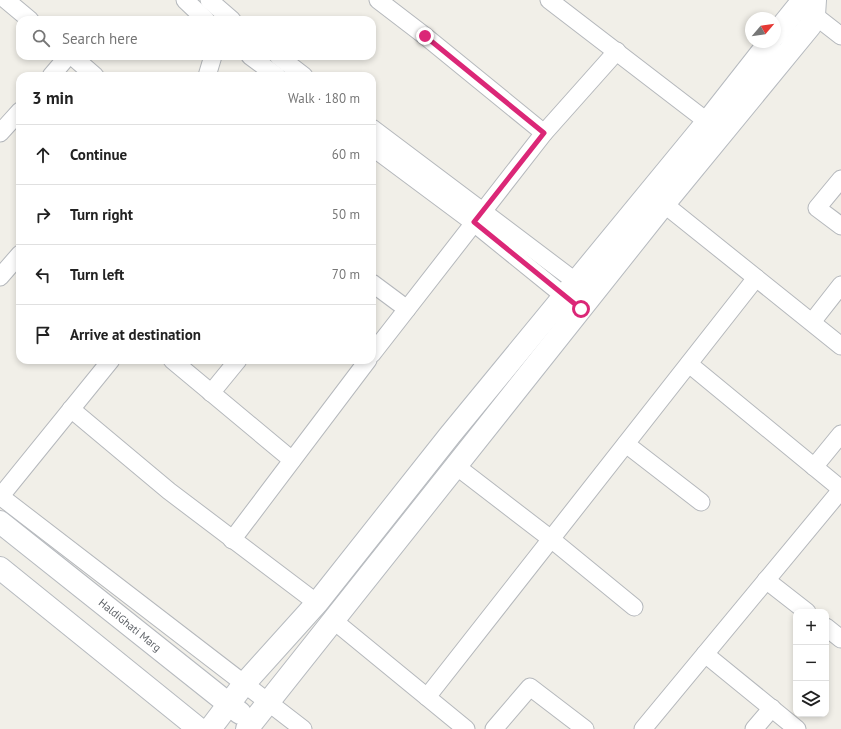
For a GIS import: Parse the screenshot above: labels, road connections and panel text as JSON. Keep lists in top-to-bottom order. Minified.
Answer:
{"streets":{"street":["HaldiGhati Marg"]},"north":"top right","page":{"search":"Search here","heading":["3 min","Walk · 180 m"],"list":[["Continue","60 m"],["Turn right","50 m"],["Turn left","70 m"],"Arrive at destination"],"map_buttons":["+","−"]}}
